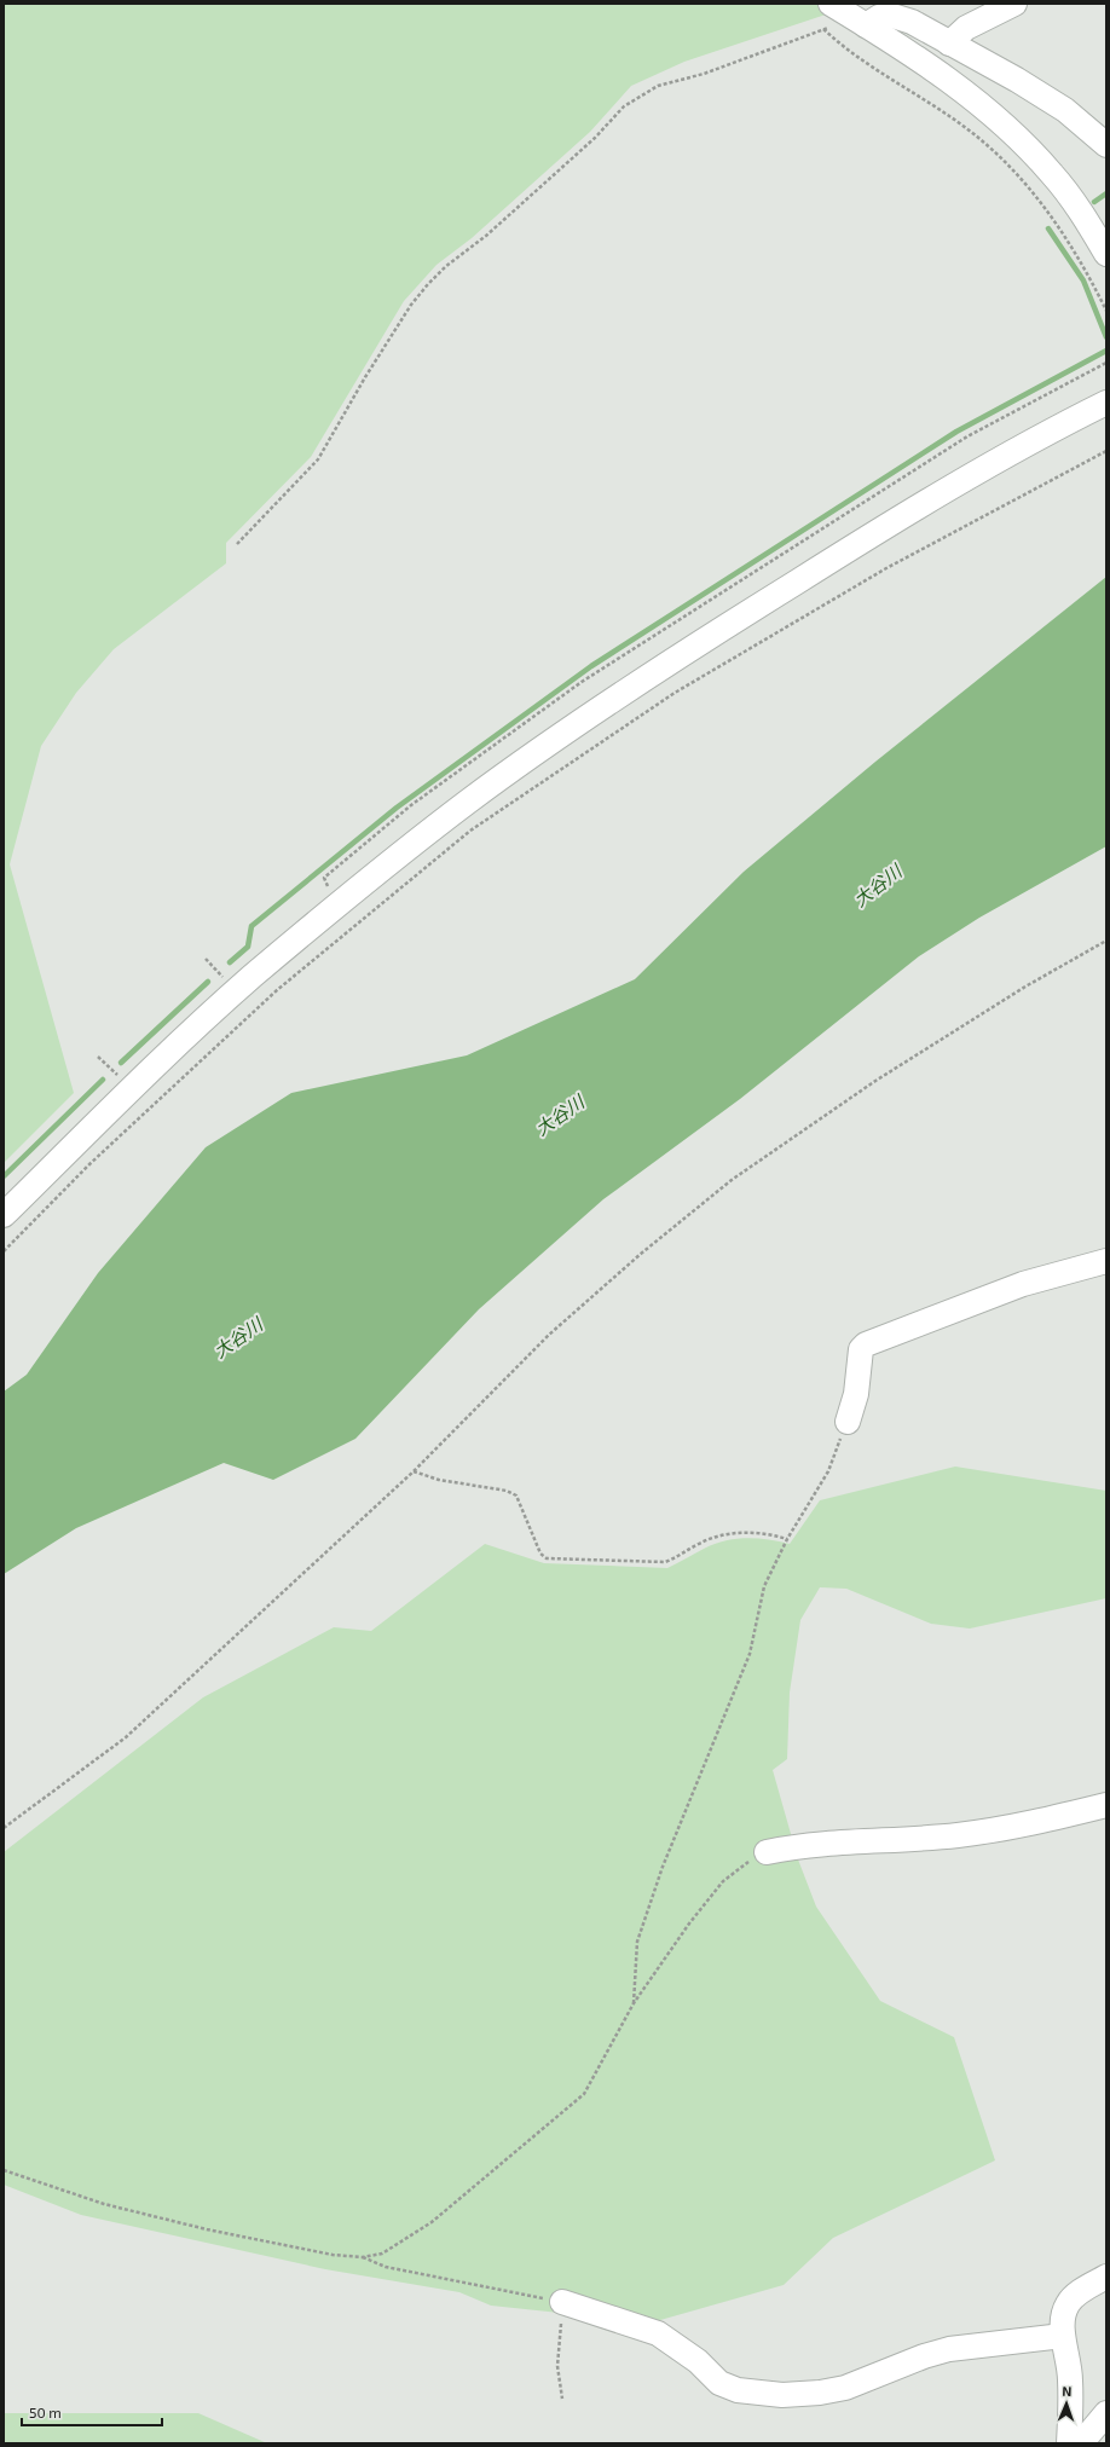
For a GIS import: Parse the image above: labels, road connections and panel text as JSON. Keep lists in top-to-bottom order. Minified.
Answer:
{"water":["大谷川"],"scale_bar":"50 m","north":"top"}
